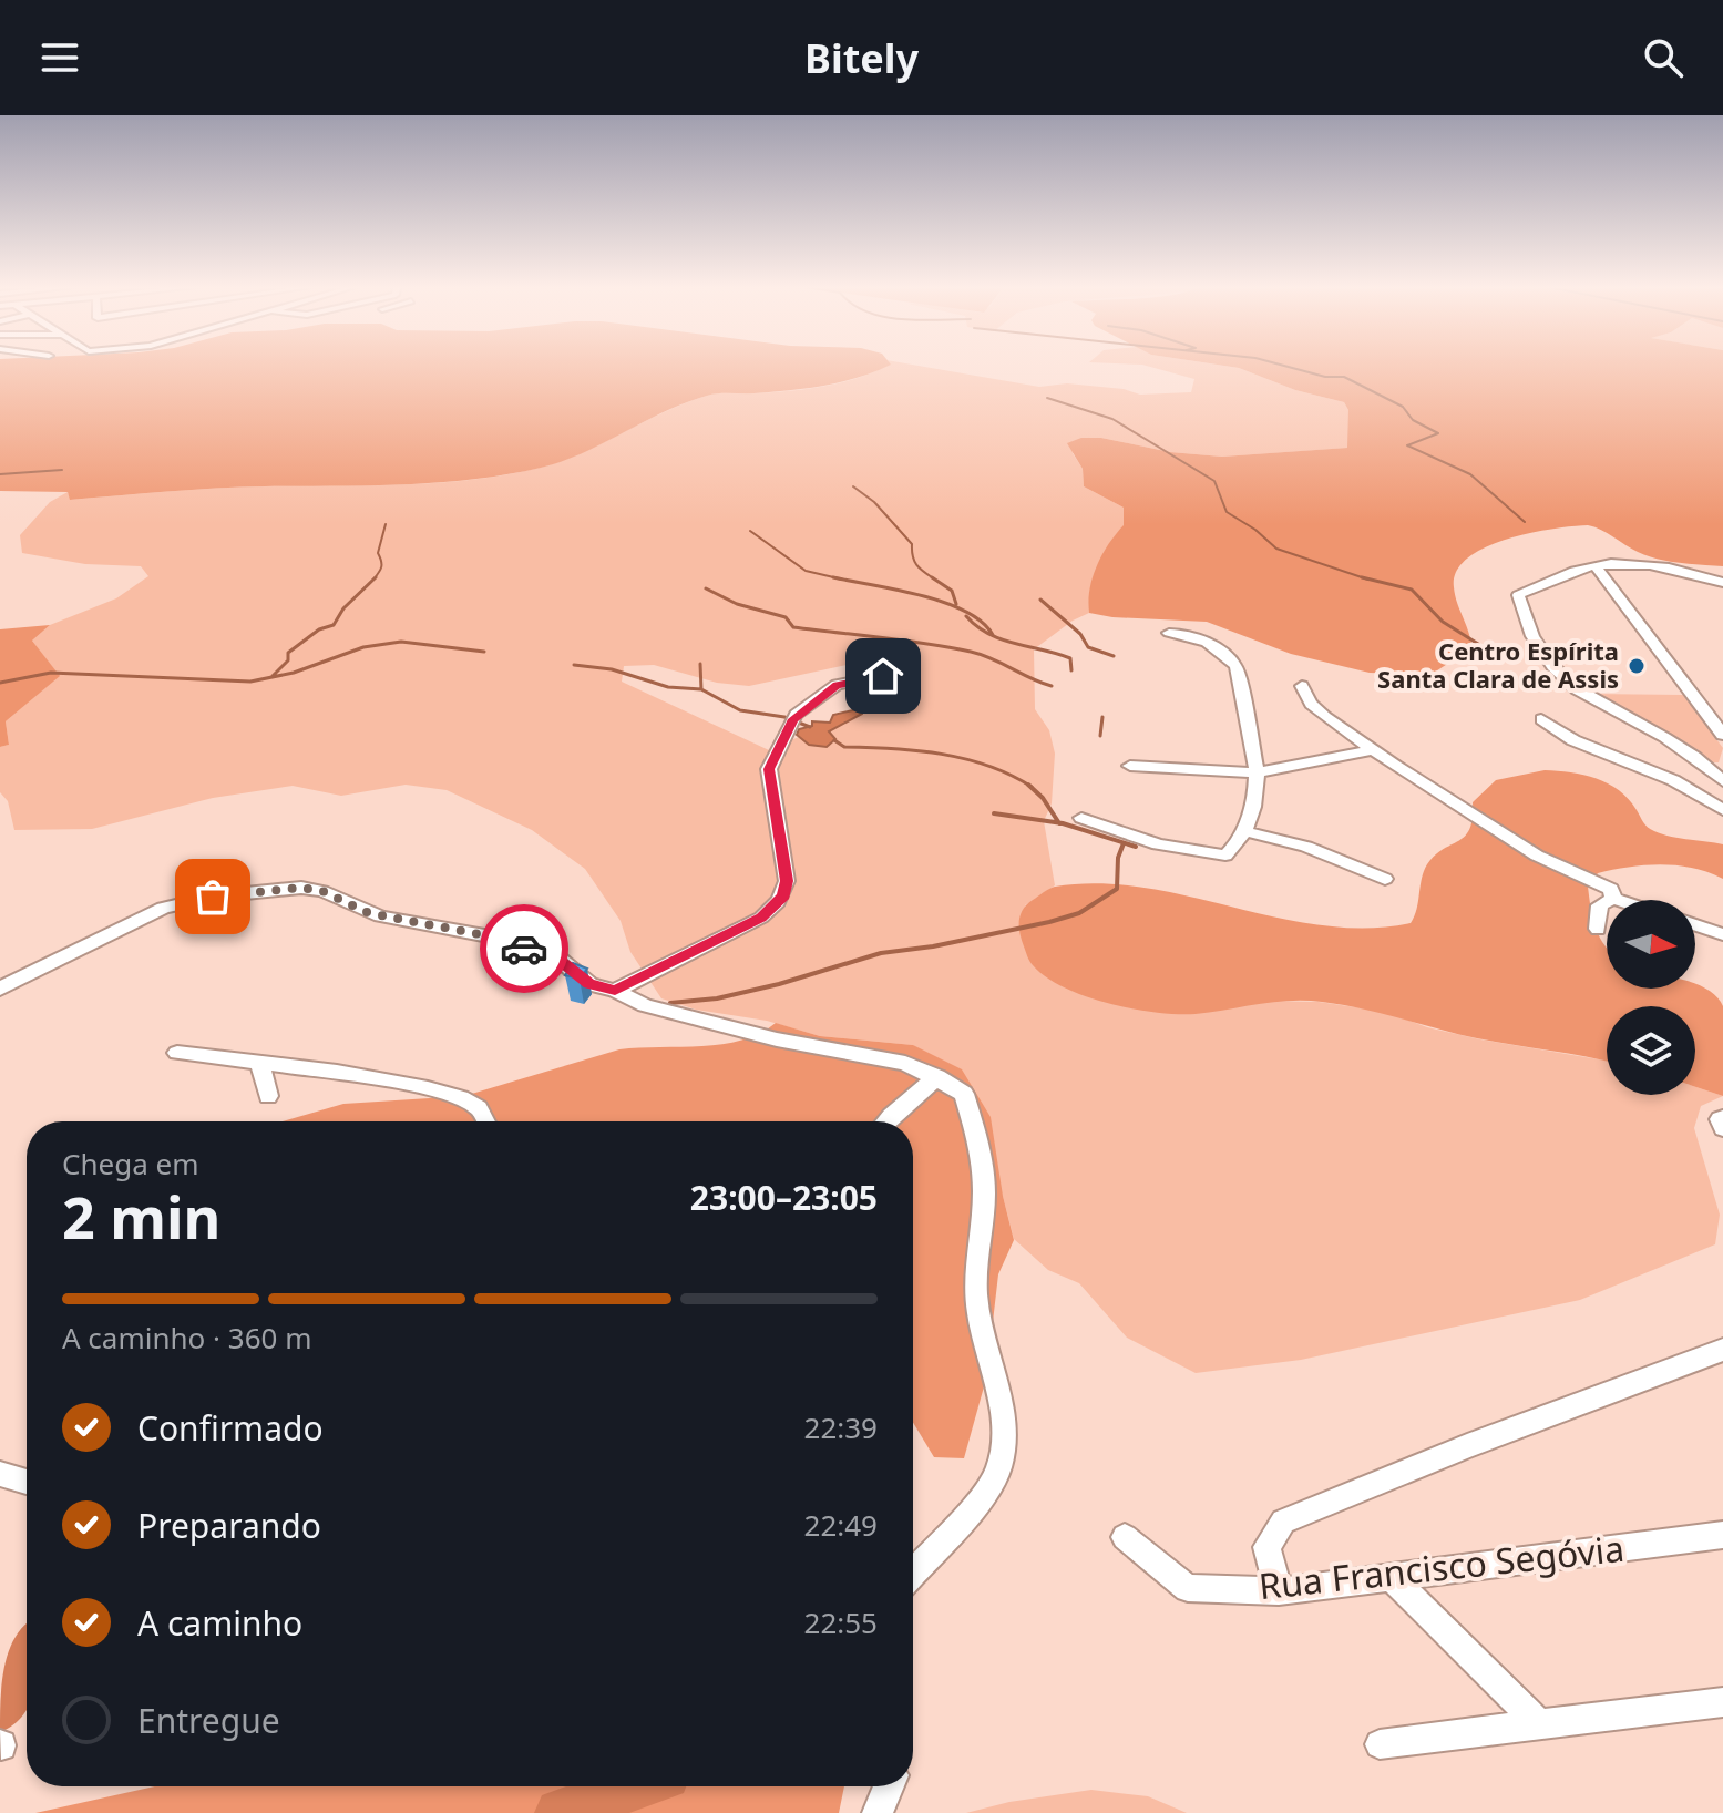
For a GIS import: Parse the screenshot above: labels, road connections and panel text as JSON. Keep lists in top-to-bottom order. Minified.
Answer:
{"streets":{"street":["Rua Francisco Segóvia"]},"places":["Centro Espírita Santa Clara de Assis"],"north":"right","page":{"header":"Bitely","heading":["2 min","Chega em","23:00–23:05"],"bar":"A caminho · 360 m","list":[["Confirmado","22:39"],["Preparando","22:49"],["A caminho","22:55"],"Entregue"]}}
